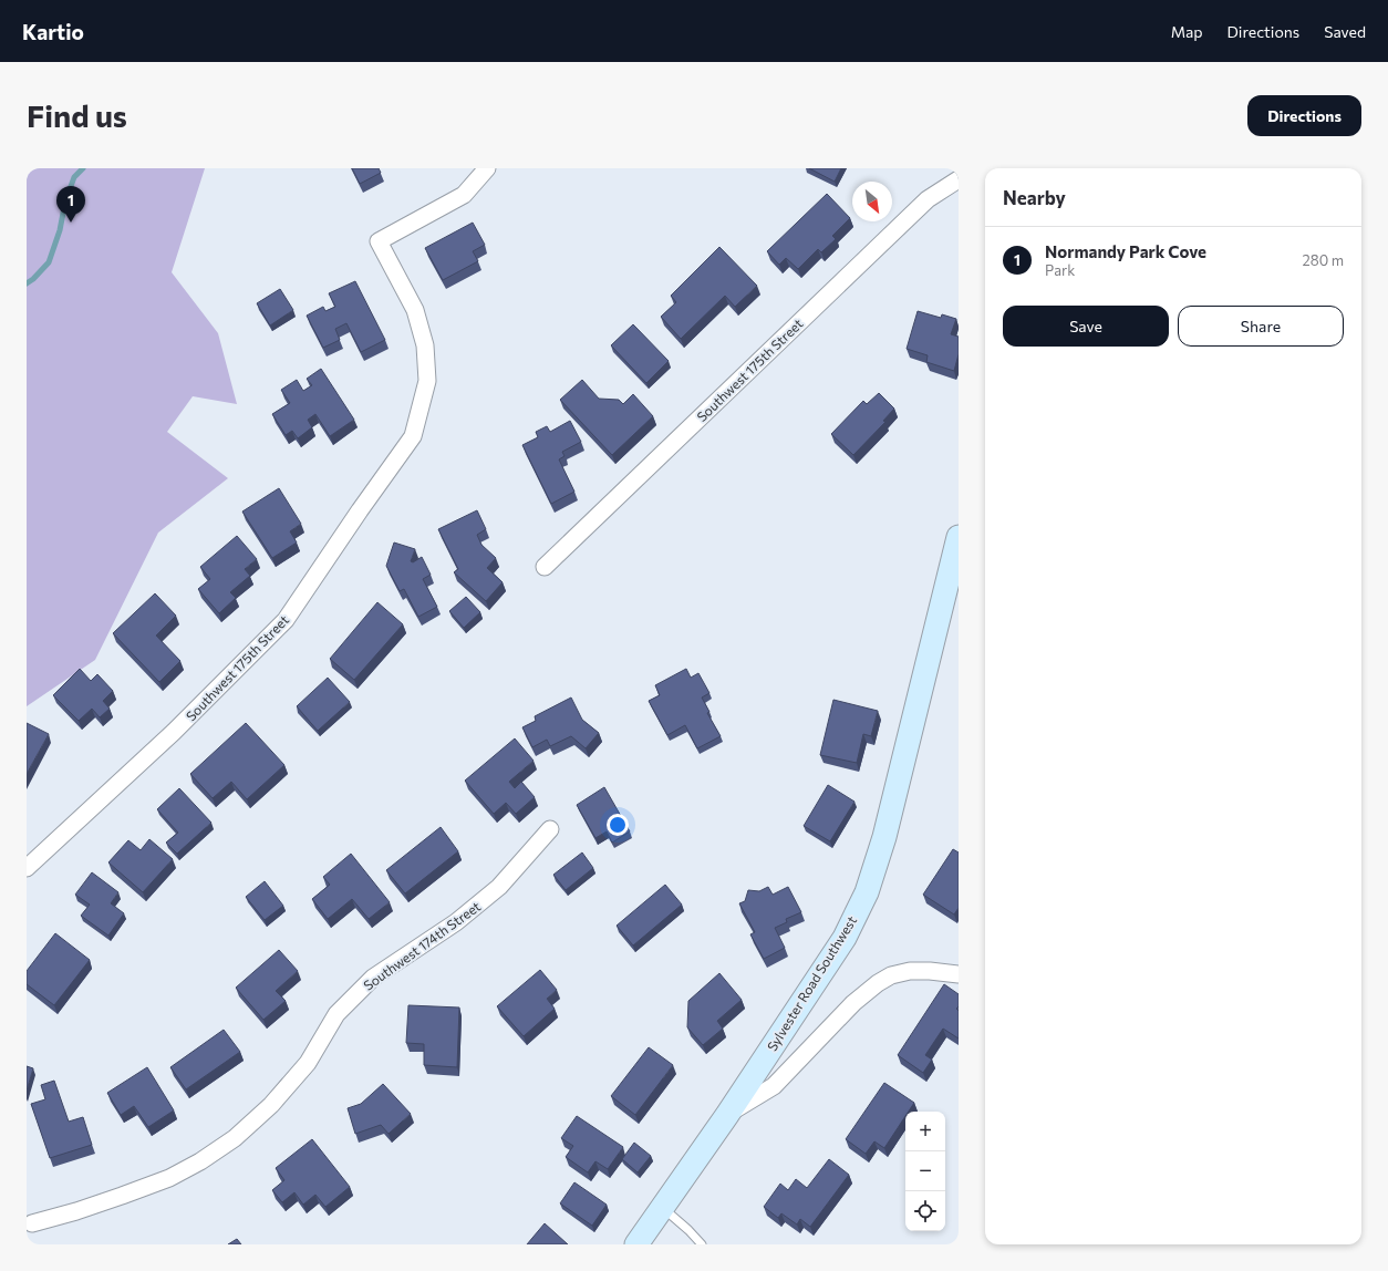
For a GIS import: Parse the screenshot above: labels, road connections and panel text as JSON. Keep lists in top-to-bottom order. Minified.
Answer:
{"streets":{"street":["Southwest 175th Street","Southwest 174th Street","Sylvester Road Southwest"]},"north":"bottom right","page":{"header":"Kartio","nav":["Map","Directions","Saved"],"buttons":["Directions",["Save","Share"]],"title":"Find us","heading":"Nearby","pins":"1","list":[{"mark":"1","name":"Normandy Park Cove","note":"Park","value":"280 m"}],"map_buttons":["+","−"]}}
